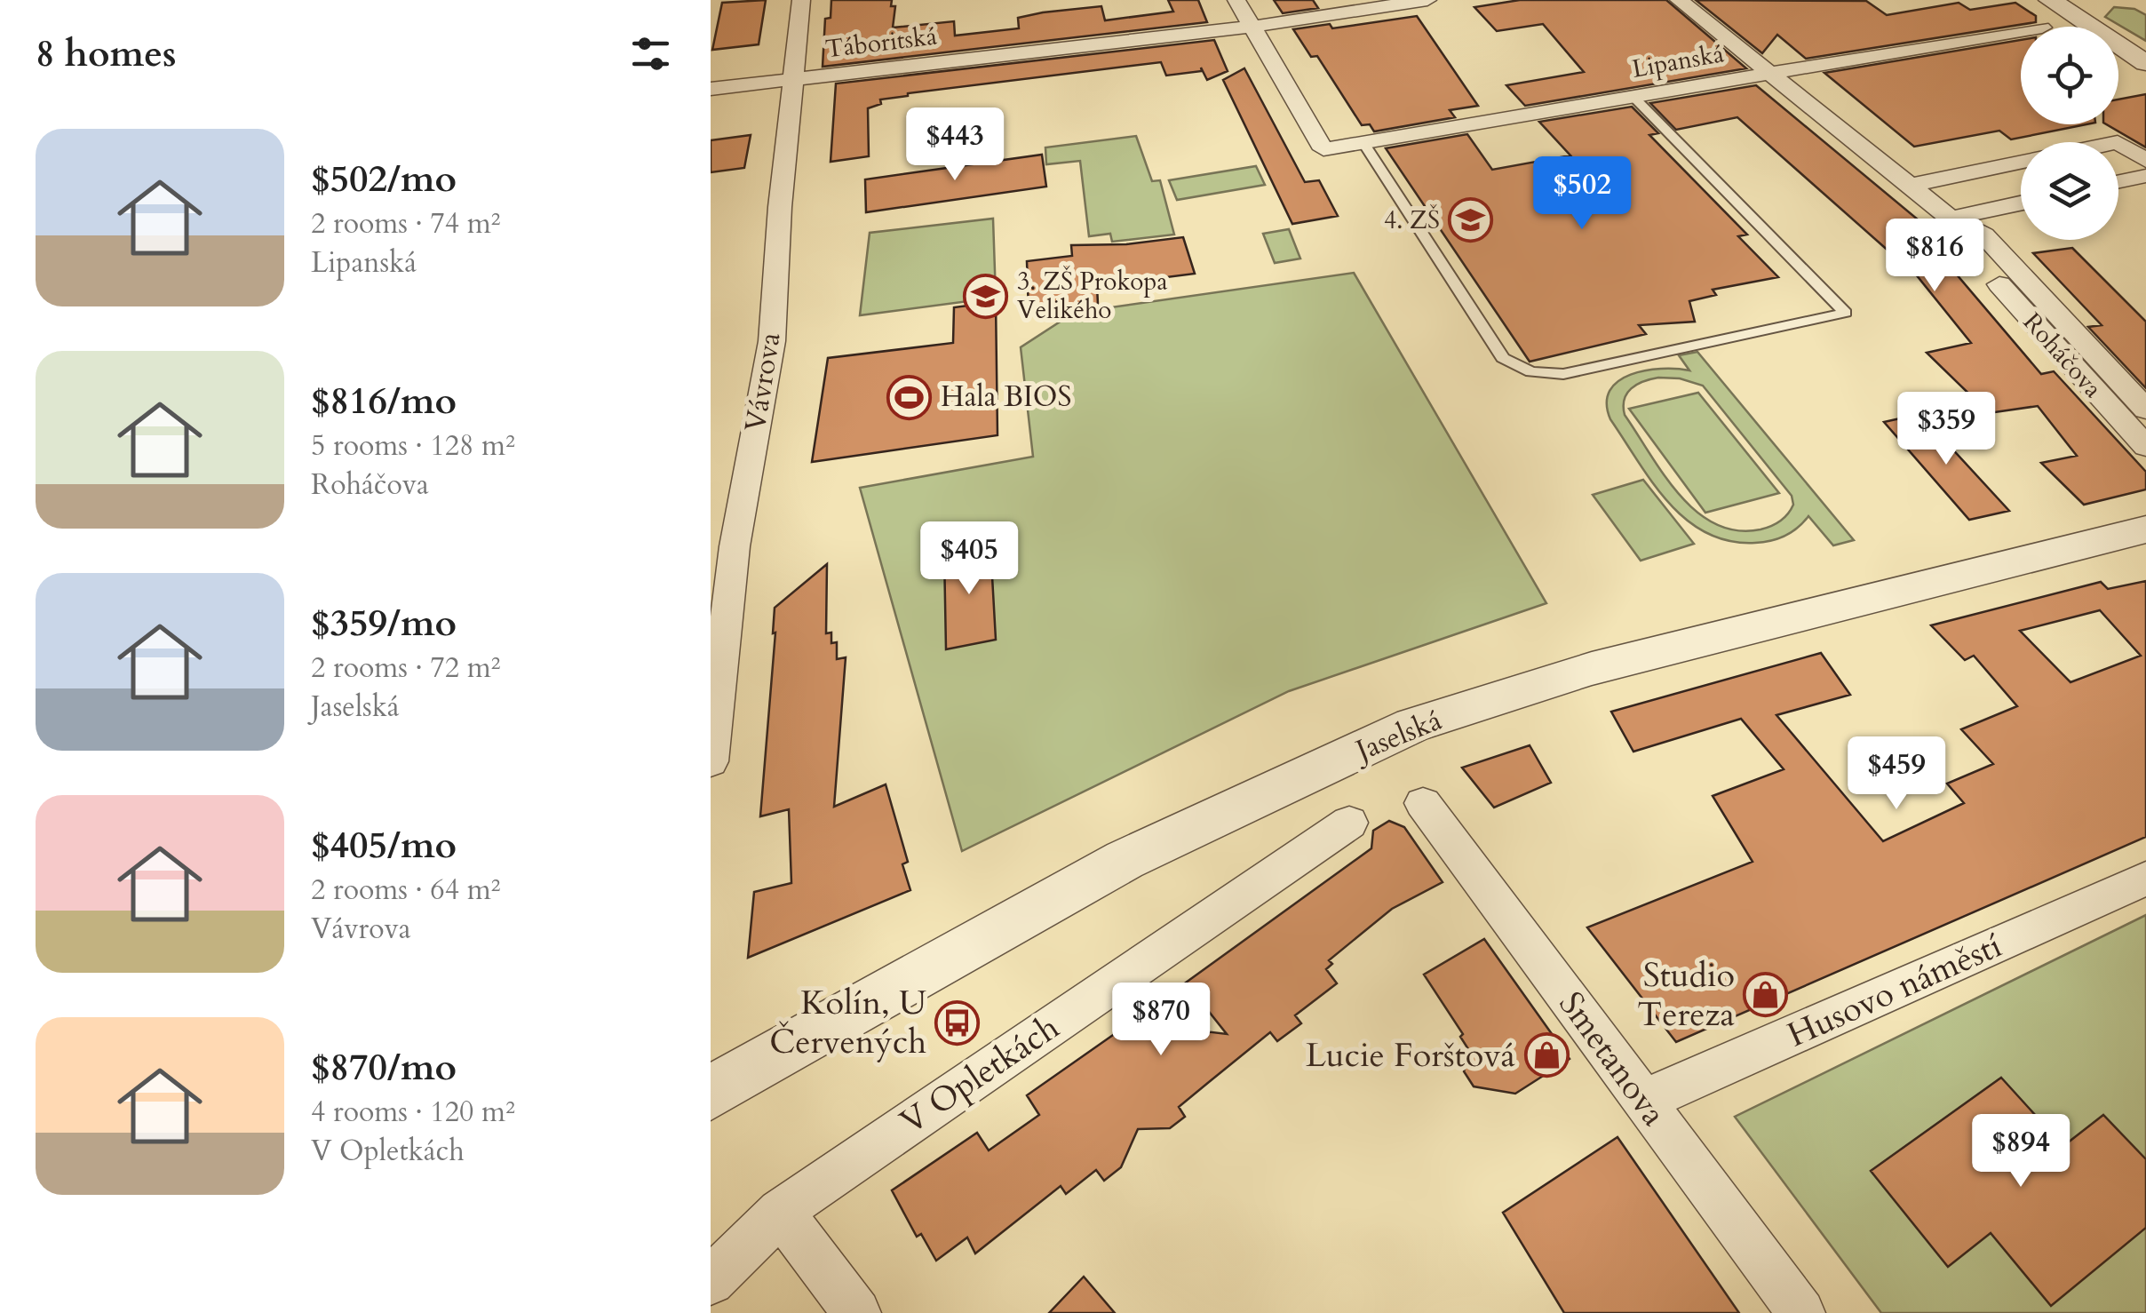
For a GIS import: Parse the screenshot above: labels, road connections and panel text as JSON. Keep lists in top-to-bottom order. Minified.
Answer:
{"streets":{"street":["Táboritská","Lipanská","Roháčova","Vávrova","Jaselská","Husovo náměstí","Smetanova","V Opletkách"]},"crossings":[["Táboritská","Lipanská"],["Táboritská","Vávrova"],["Lipanská","Roháčova"],["Husovo náměstí","Smetanova"]],"places":{"school or university":["4. ZŠ","3. ZŠ Prokopa Velikého"],"sports":["Hala BIOS"],"shop":["Studio Tereza","Lucie Forštová"],"bus stop":["Kolín, U Červených"]},"page":{"heading":"8 homes","list":[{"name":"$502/mo","note":"2 rooms · 74 m² · Lipanská"},{"name":"$816/mo","note":"5 rooms · 128 m² · Roháčova"},{"name":"$359/mo","note":"2 rooms · 72 m² · Jaselská"},{"name":"$405/mo","note":"2 rooms · 64 m² · Vávrova"},{"name":"$870/mo","note":"4 rooms · 120 m² · V Opletkách"}],"price":["$443","$502","$816","$359","$405","$459","$870","$894"]}}
